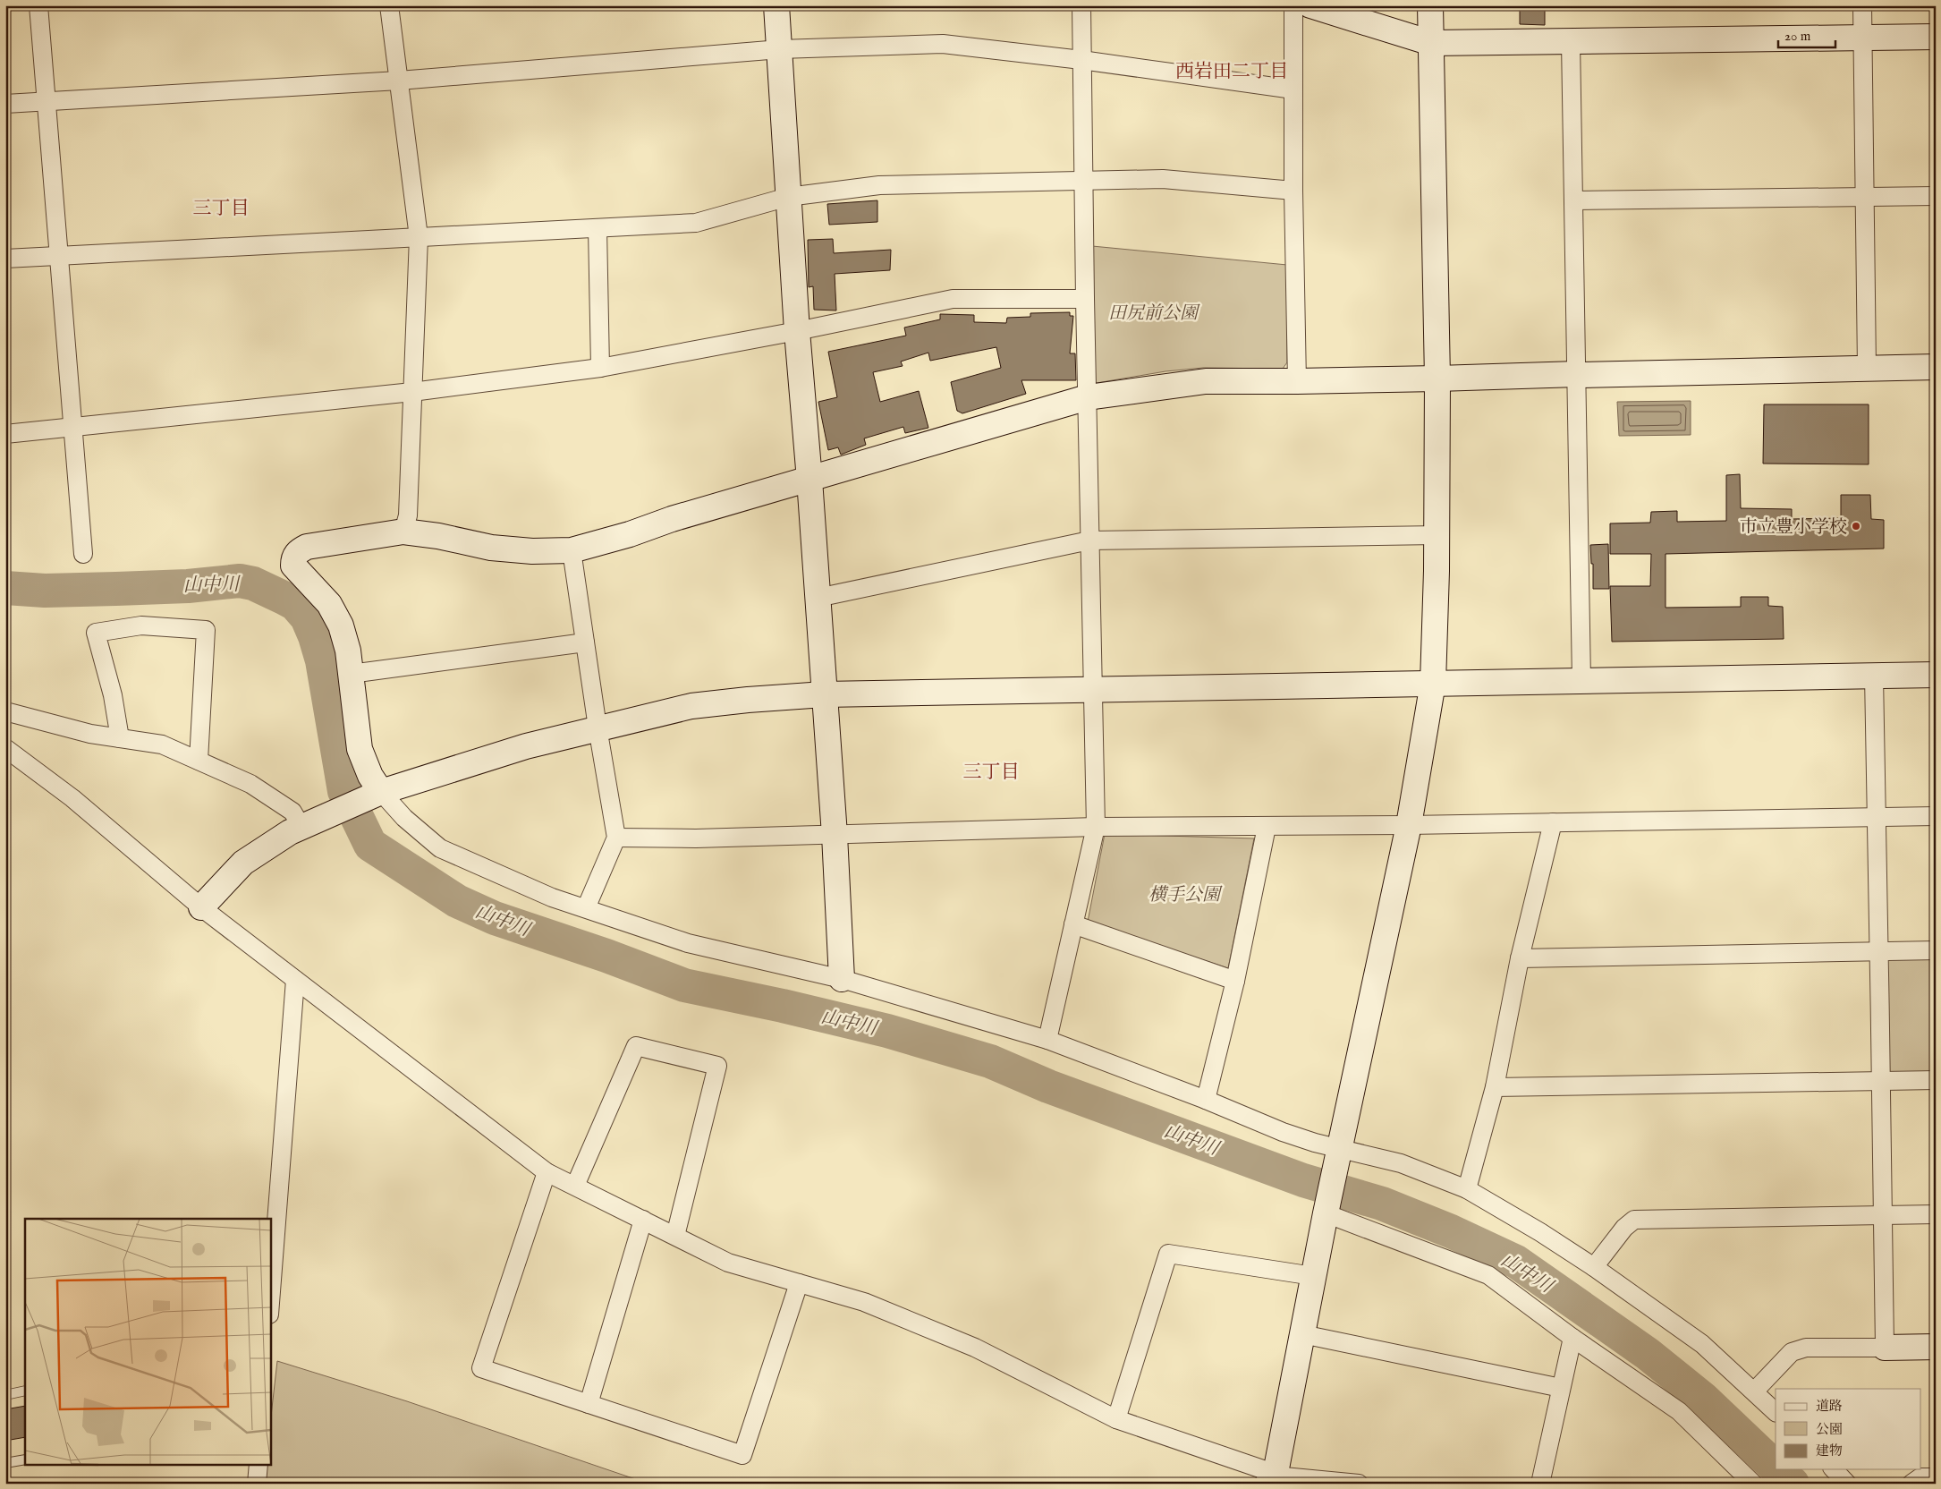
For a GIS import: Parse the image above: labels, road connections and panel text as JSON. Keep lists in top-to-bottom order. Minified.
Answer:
{"districts":["西岩田二丁目","三丁目","三丁目"],"water":["山中川"],"parks":["田尻前公園","横手公園"],"places":["市立豊小学校"],"legend":["道路","公園","建物"],"scale_bar":"20 m"}
